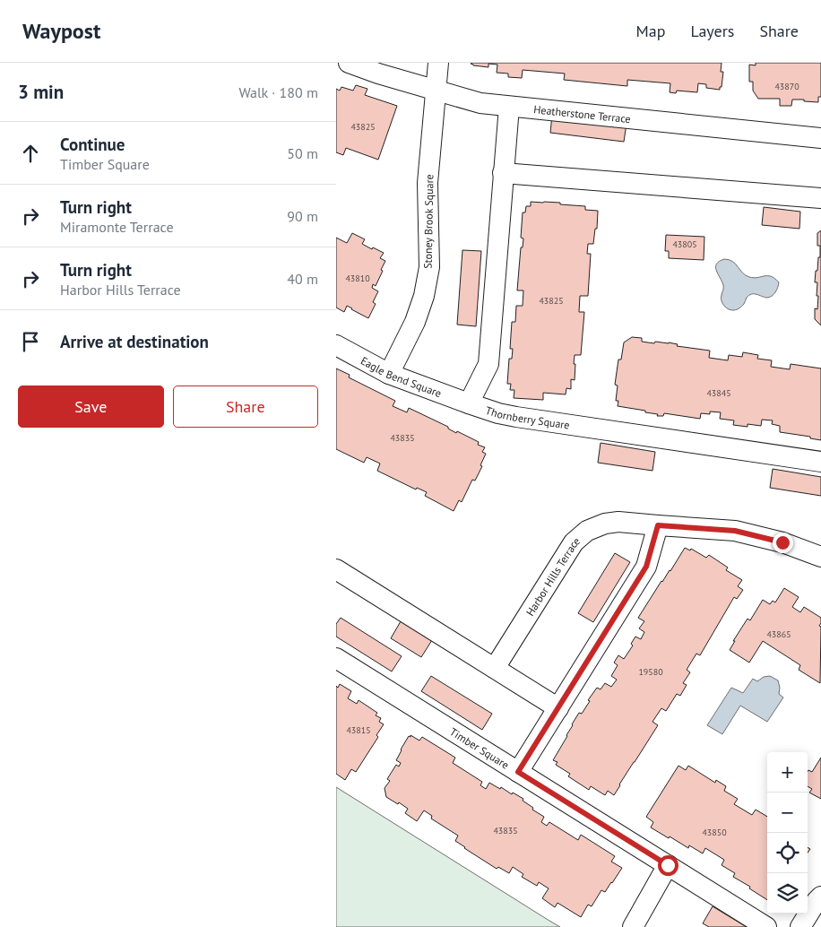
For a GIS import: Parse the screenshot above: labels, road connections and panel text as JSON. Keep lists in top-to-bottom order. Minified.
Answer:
{"streets":{"street":["Heatherstone Terrace","Stoney Brook Square","Eagle Bend Square","Thornberry Square","Harbor Hills Terrace","Timber Square"]},"crossings":[["Heatherstone Terrace","Stoney Brook Square"],["Heatherstone Terrace","Thornberry Square"],["Stoney Brook Square","Eagle Bend Square"],["Eagle Bend Square","Thornberry Square"]],"house_numbers":["43870","43825","43805","43810","43825","43845","43835","43865","19580","43815","43835","43850"],"page":{"header":"Waypost","nav":["Map","Layers","Share"],"heading":["3 min","Walk · 180 m"],"list":[["Continue","Timber Square","50 m"],["Turn right","Miramonte Terrace","90 m"],["Turn right","Harbor Hills Terrace","40 m"],"Arrive at destination"],"buttons":["Save","Share"],"map_buttons":["+","−"]}}
